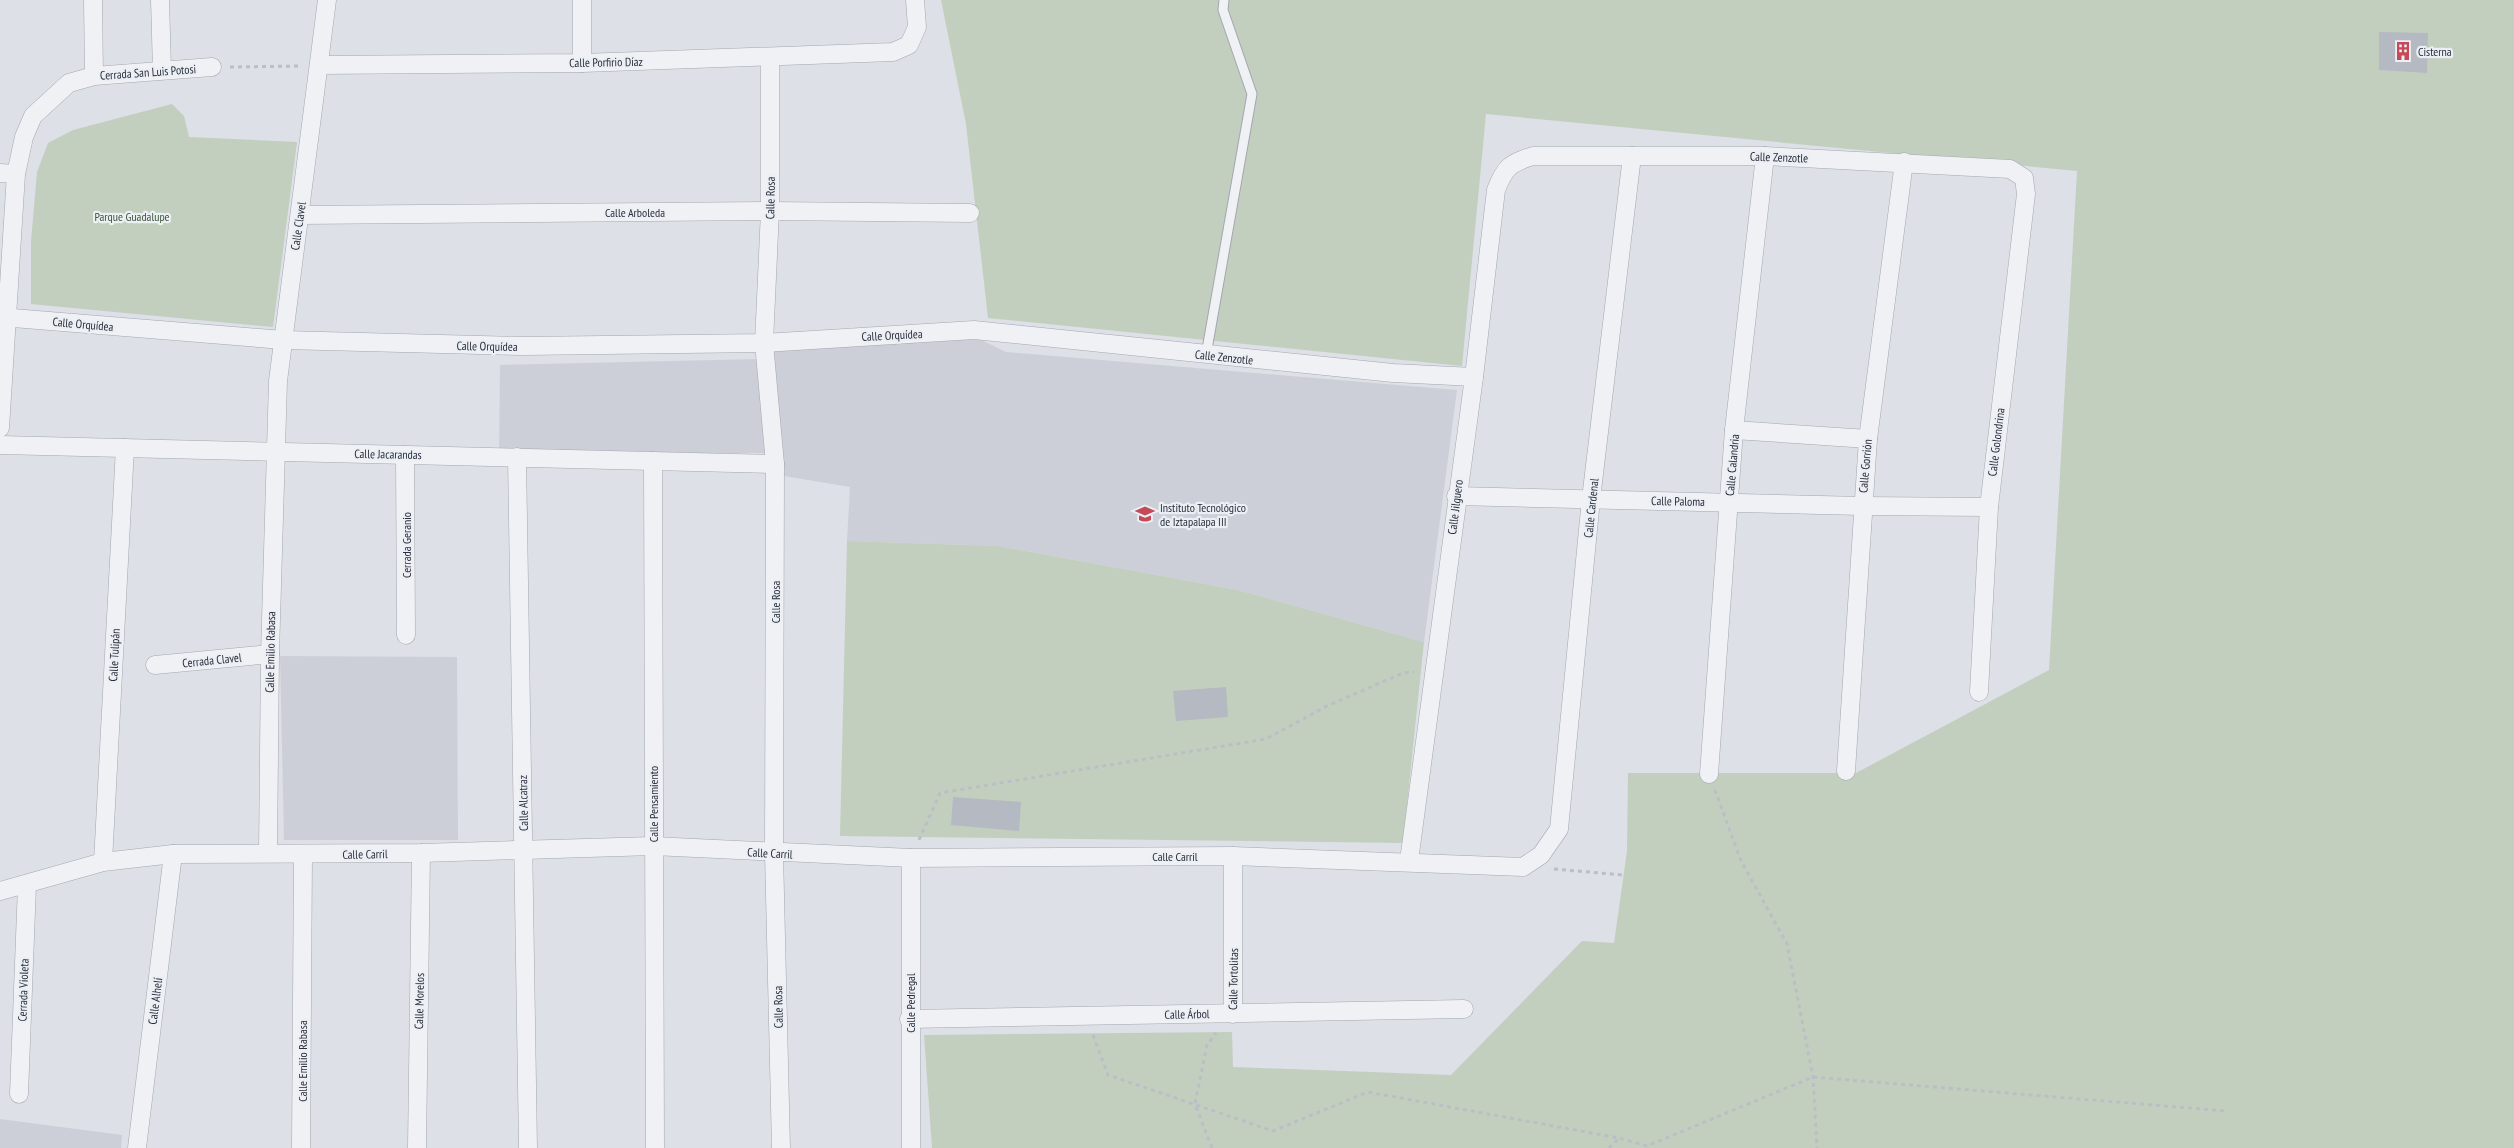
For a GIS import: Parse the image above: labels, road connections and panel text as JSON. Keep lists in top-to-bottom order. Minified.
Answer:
{"streets":{"street":["Calle Porfirio Díaz","Cerrada San Luis Potosi","Calle Zenzotle","Calle Rosa","Calle Arboleda","Calle Clavel","Calle Orquídea","Calle Golondrina","Calle Jacarandas","Calle Calandria","Calle Gorrión","Calle Paloma","Calle Jilguero","Calle Cardenal","Cerrada Geranio","Calle Emilio Rabasa","Calle Tulipán","Cerrada Clavel","Calle Alcatraz","Calle Pensamiento","Calle Carril","Calle Tortolitas","Cerrada Violeta","Calle Alhelí","Calle Morelos","Calle Pedregal","Calle Árbol"]},"crossings":[["Calle Porfirio Díaz","Calle Rosa"],["Calle Porfirio Díaz","Calle Clavel"],["Cerrada San Luis Potosi","Calle Orquídea"],["Calle Zenzotle","Calle Orquídea"],["Calle Zenzotle","Calle Golondrina"],["Calle Zenzotle","Calle Calandria"],["Calle Zenzotle","Calle Gorrión"],["Calle Zenzotle","Calle Jilguero"],["Calle Zenzotle","Calle Cardenal"],["Calle Rosa","Calle Arboleda"],["Calle Rosa","Calle Orquídea"],["Calle Rosa","Calle Jacarandas"],["Calle Rosa","Calle Carril"],["Calle Arboleda","Calle Clavel"],["Calle Clavel","Calle Orquídea"],["Calle Clavel","Calle Jacarandas"],["Calle Clavel","Calle Emilio Rabasa"],["Calle Golondrina","Calle Paloma"],["Calle Jacarandas","Cerrada Geranio"],["Calle Jacarandas","Calle Emilio Rabasa"],["Calle Jacarandas","Calle Tulipán"],["Calle Jacarandas","Calle Alcatraz"],["Calle Jacarandas","Calle Pensamiento"],["Calle Calandria","Calle Paloma"],["Calle Gorrión","Calle Paloma"],["Calle Paloma","Calle Jilguero"],["Calle Paloma","Calle Cardenal"],["Calle Jilguero","Calle Carril"],["Calle Cardenal","Calle Carril"],["Calle Emilio Rabasa","Cerrada Clavel"],["Calle Emilio Rabasa","Calle Carril"],["Calle Tulipán","Calle Carril"],["Calle Alcatraz","Calle Carril"],["Calle Pensamiento","Calle Carril"],["Calle Carril","Calle Tortolitas"],["Calle Carril","Cerrada Violeta"],["Calle Carril","Calle Alhelí"],["Calle Carril","Calle Morelos"],["Calle Carril","Calle Pedregal"],["Calle Tortolitas","Calle Árbol"],["Calle Pedregal","Calle Árbol"]],"parks":["Parque Guadalupe"],"places":{"building":["Cisterna"],"school or university":["Instituto Tecnológico de Iztapalapa III"]}}
